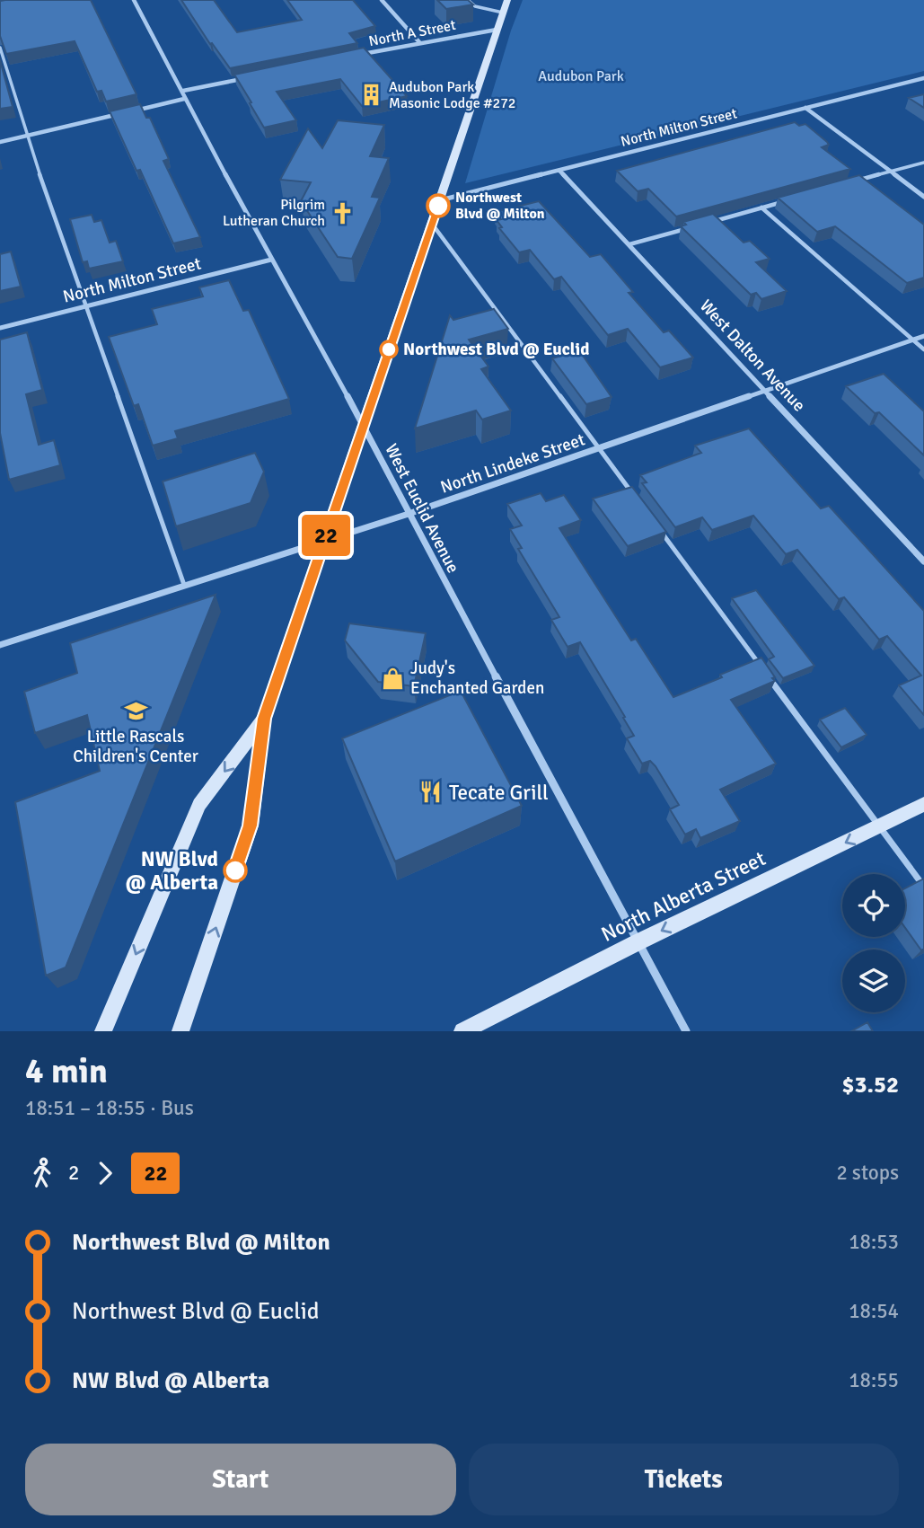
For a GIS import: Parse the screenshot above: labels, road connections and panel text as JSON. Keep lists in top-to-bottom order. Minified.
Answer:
{"streets":{"main road":["North Alberta Street"],"street":["North A Street","North Milton Street","West Dalton Avenue","North Lindeke Street","West Euclid Avenue"]},"crossings":[["North Milton Street","West Dalton Avenue"],["North Milton Street","West Euclid Avenue"],["West Dalton Avenue","North Lindeke Street"],["North Lindeke Street","West Euclid Avenue"],["West Euclid Avenue","North Alberta Street"]],"one_way":["North Alberta Street"],"parks":["Audubon Park"],"places":{"building":["Audubon Park Masonic Lodge #272"],"other":["Northwest Blvd @ Milton","Northwest Blvd @ Euclid","NW Blvd @ Alberta"],"church":["Pilgrim Lutheran Church"],"shop":["Judy's Enchanted Garden"],"school or university":["Little Rascals Children's Center"],"restaurant":["Tecate Grill"]},"lines":["bus line 22"],"page":{"on_map":"22","heading":["4 min","18:51 – 18:55 · Bus","$3.52"],"legs":["2","22","2 stops"],"list":[{"name":"Northwest Blvd @ Milton","value":"18:53"},{"name":"Northwest Blvd @ Euclid","value":"18:54"},{"name":"NW Blvd @ Alberta","value":"18:55"}],"buttons":["Start","Tickets"]}}
